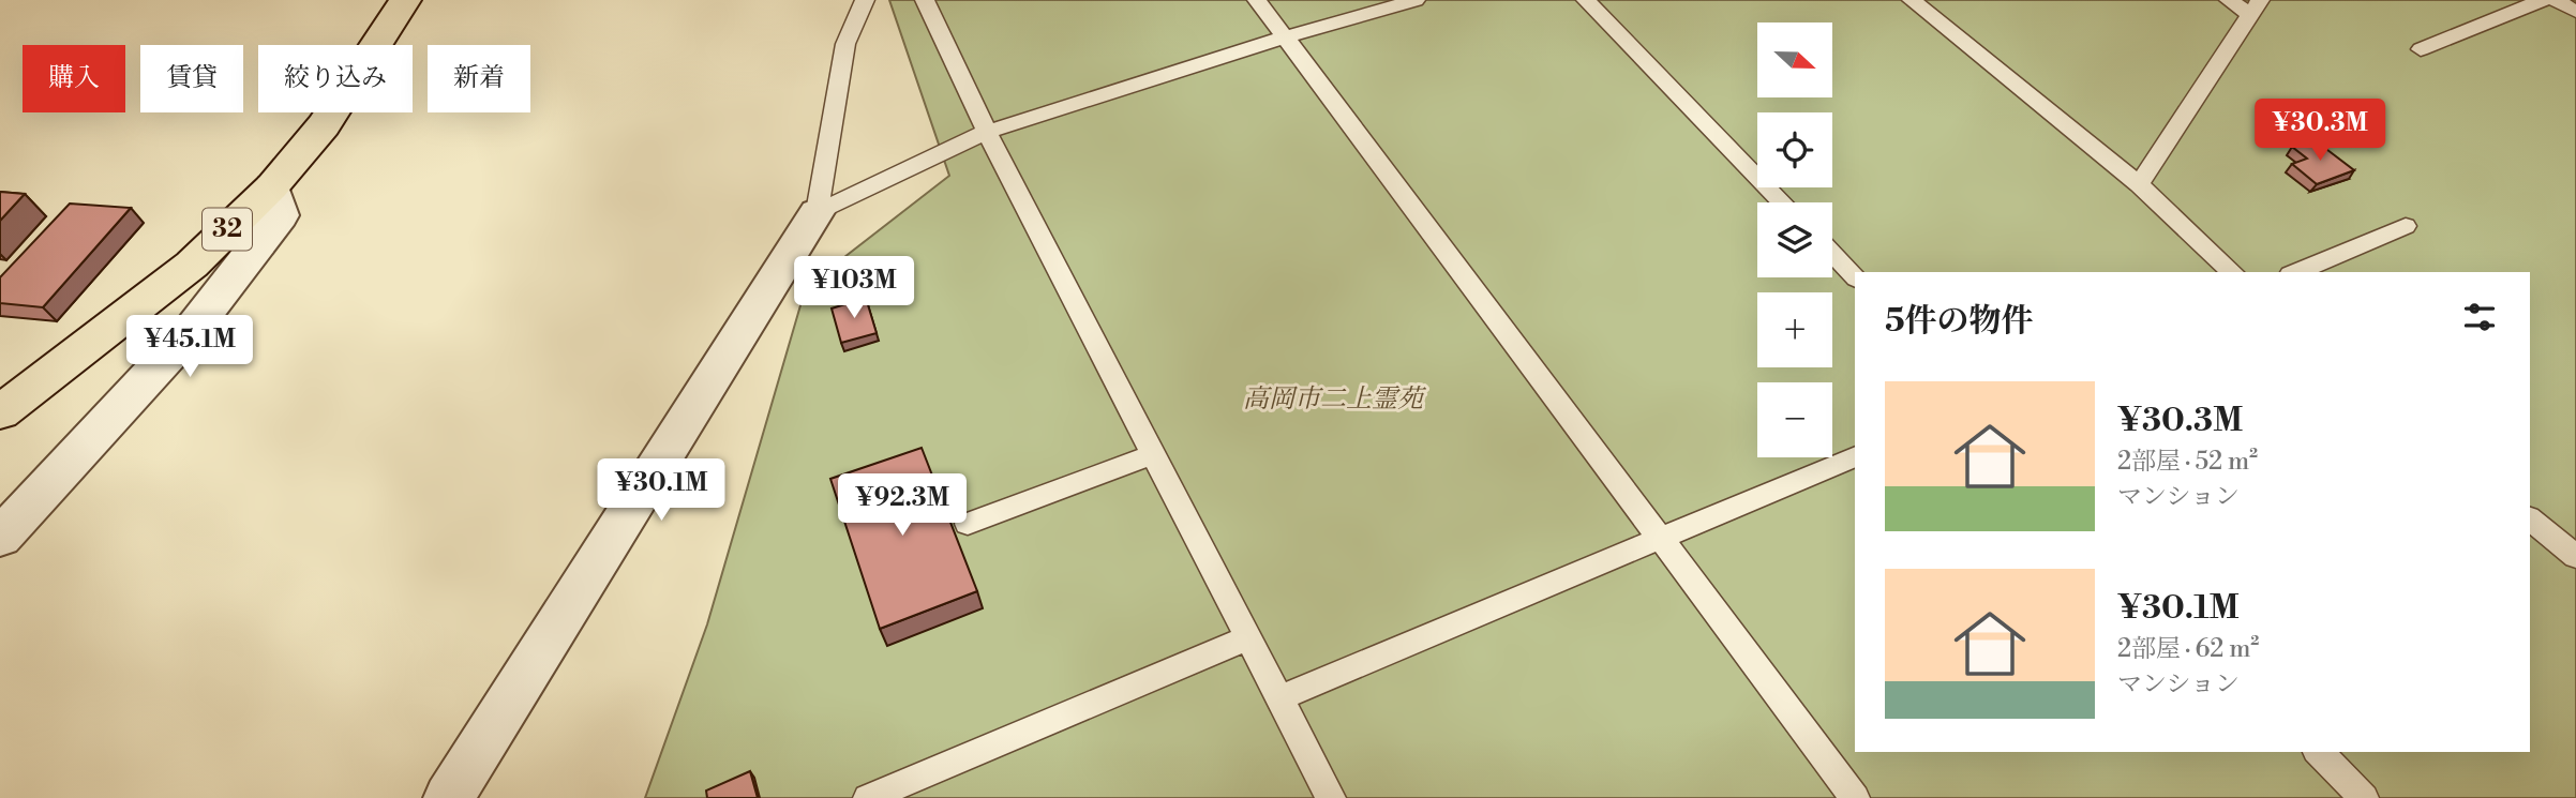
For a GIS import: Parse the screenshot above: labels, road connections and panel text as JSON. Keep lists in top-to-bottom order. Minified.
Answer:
{"streets":{"main road":["32"]},"parks":["高岡市二上霊苑"],"north":"right","page":{"map_buttons":["+","−"],"chip":["購入","賃貸","絞り込み","新着"],"price":["¥30.3M","¥103M","¥45.1M","¥30.1M","¥92.3M"],"heading":"5件の物件","list":[{"name":"¥30.3M","note":"2部屋 · 52 m² · マンション"},{"name":"¥30.1M","note":"2部屋 · 62 m² · マンション"}]}}
